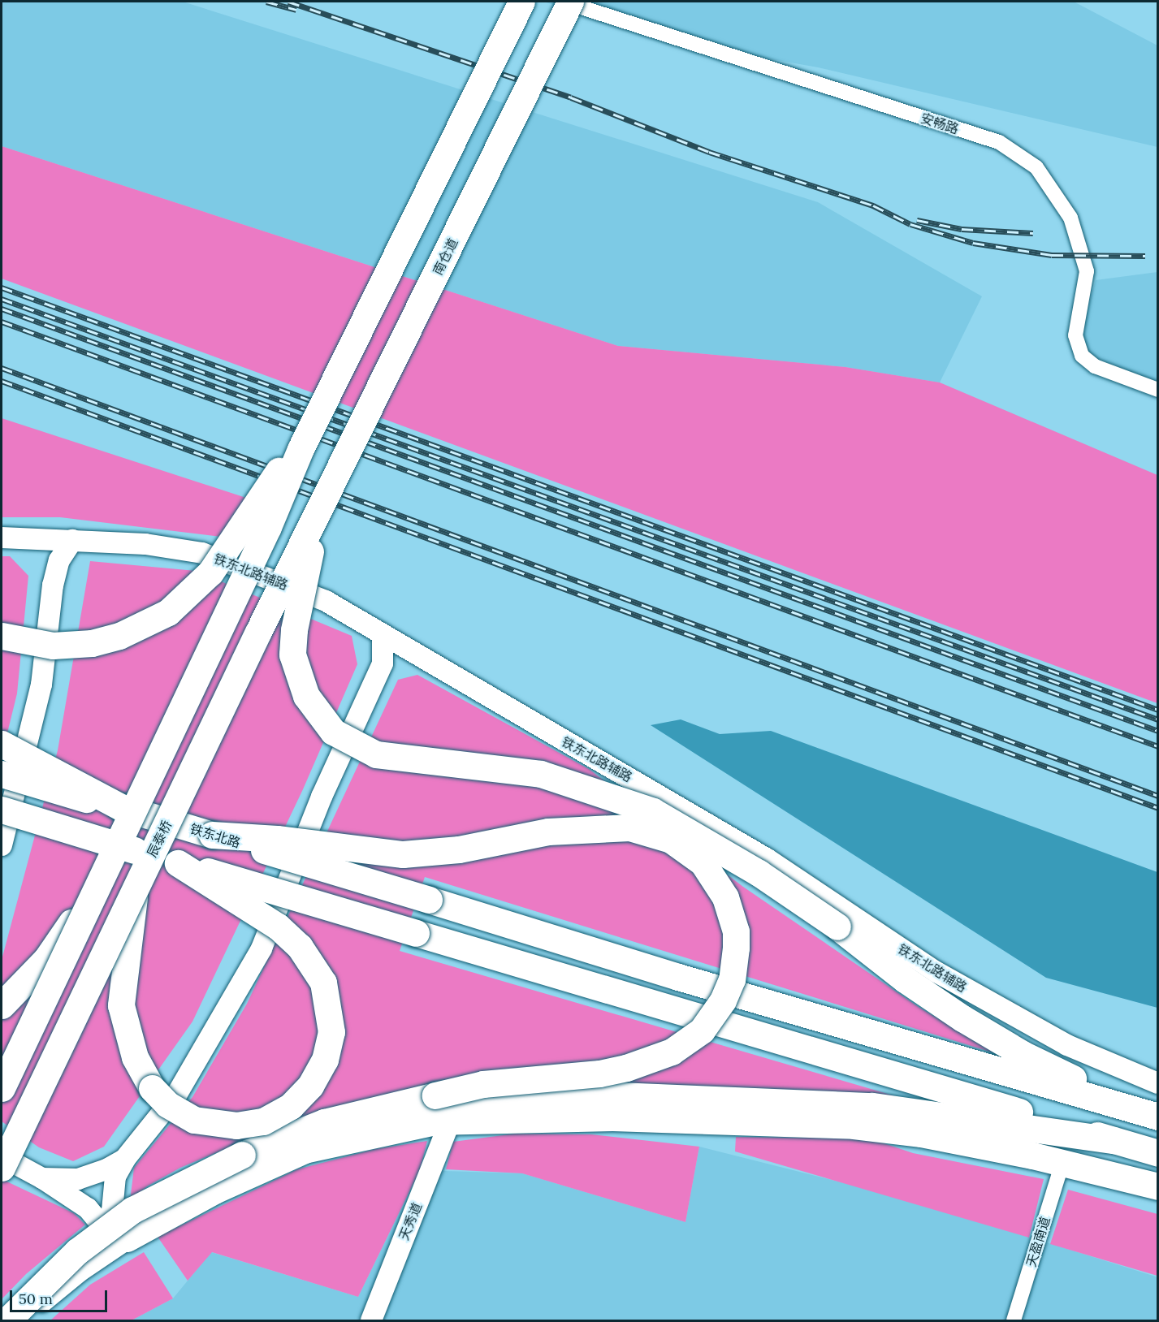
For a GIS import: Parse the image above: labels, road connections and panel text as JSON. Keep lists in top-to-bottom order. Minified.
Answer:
{"streets":{"highway":["南仓道","铁东北路","辰泰桥"],"street":["安畅路","铁东北路辅路","天秀道","天盈南道"]},"crossings":[["南仓道","辰泰桥"]],"scale_bar":"50 m"}
